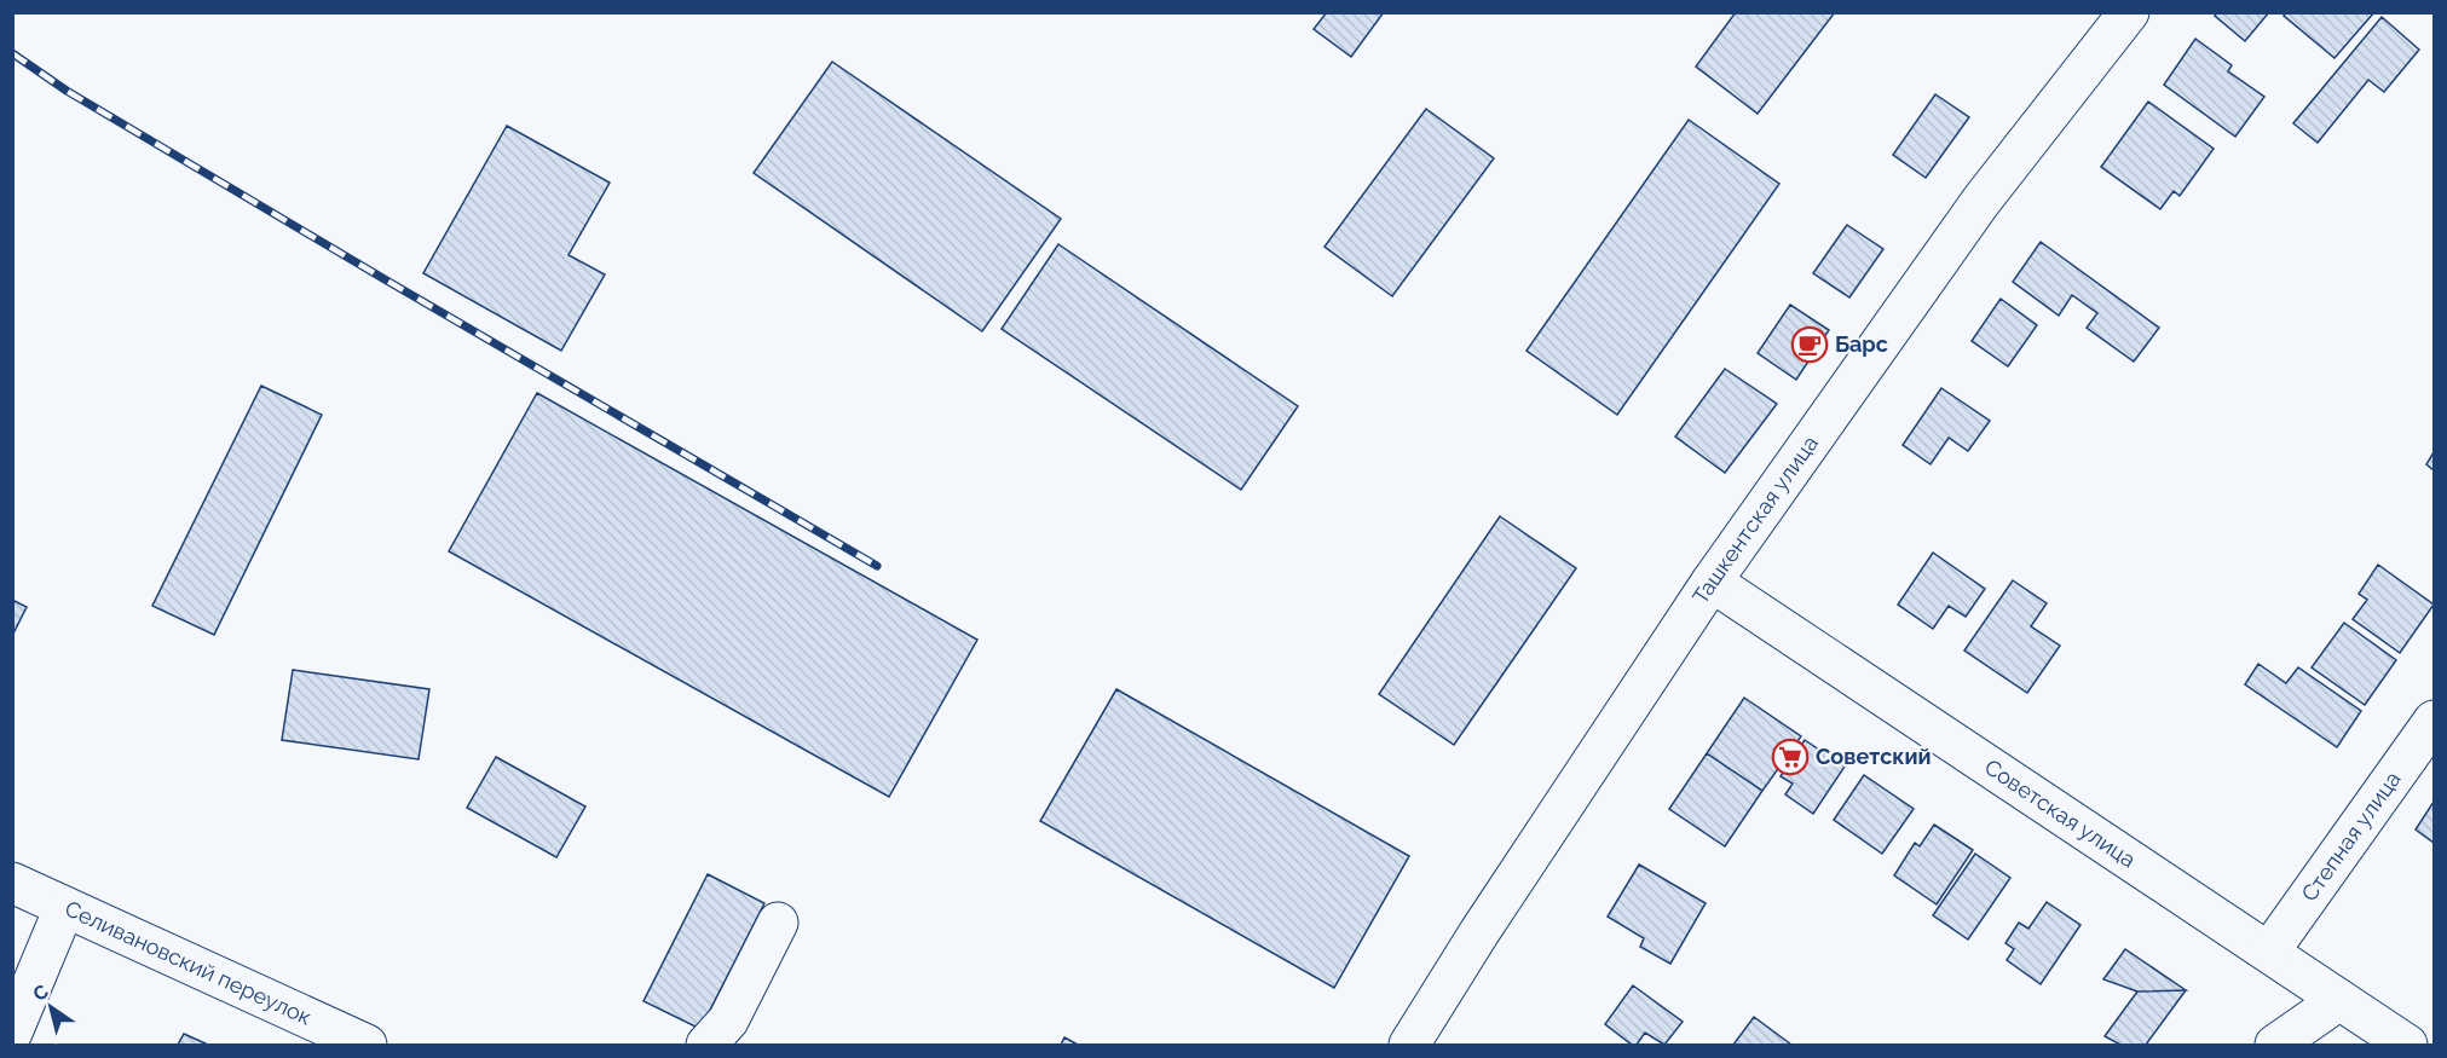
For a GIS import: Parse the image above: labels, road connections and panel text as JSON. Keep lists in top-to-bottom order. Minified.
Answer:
{"streets":{"street":["Ташкентская улица","Советская улица","Степная улица","Селивановский переулок"]},"crossings":[["Ташкентская улица","Советская улица"],["Советская улица","Степная улица"]],"places":{"cafe":["Барс"],"supermarket":["Советский"]},"north":"top left"}
